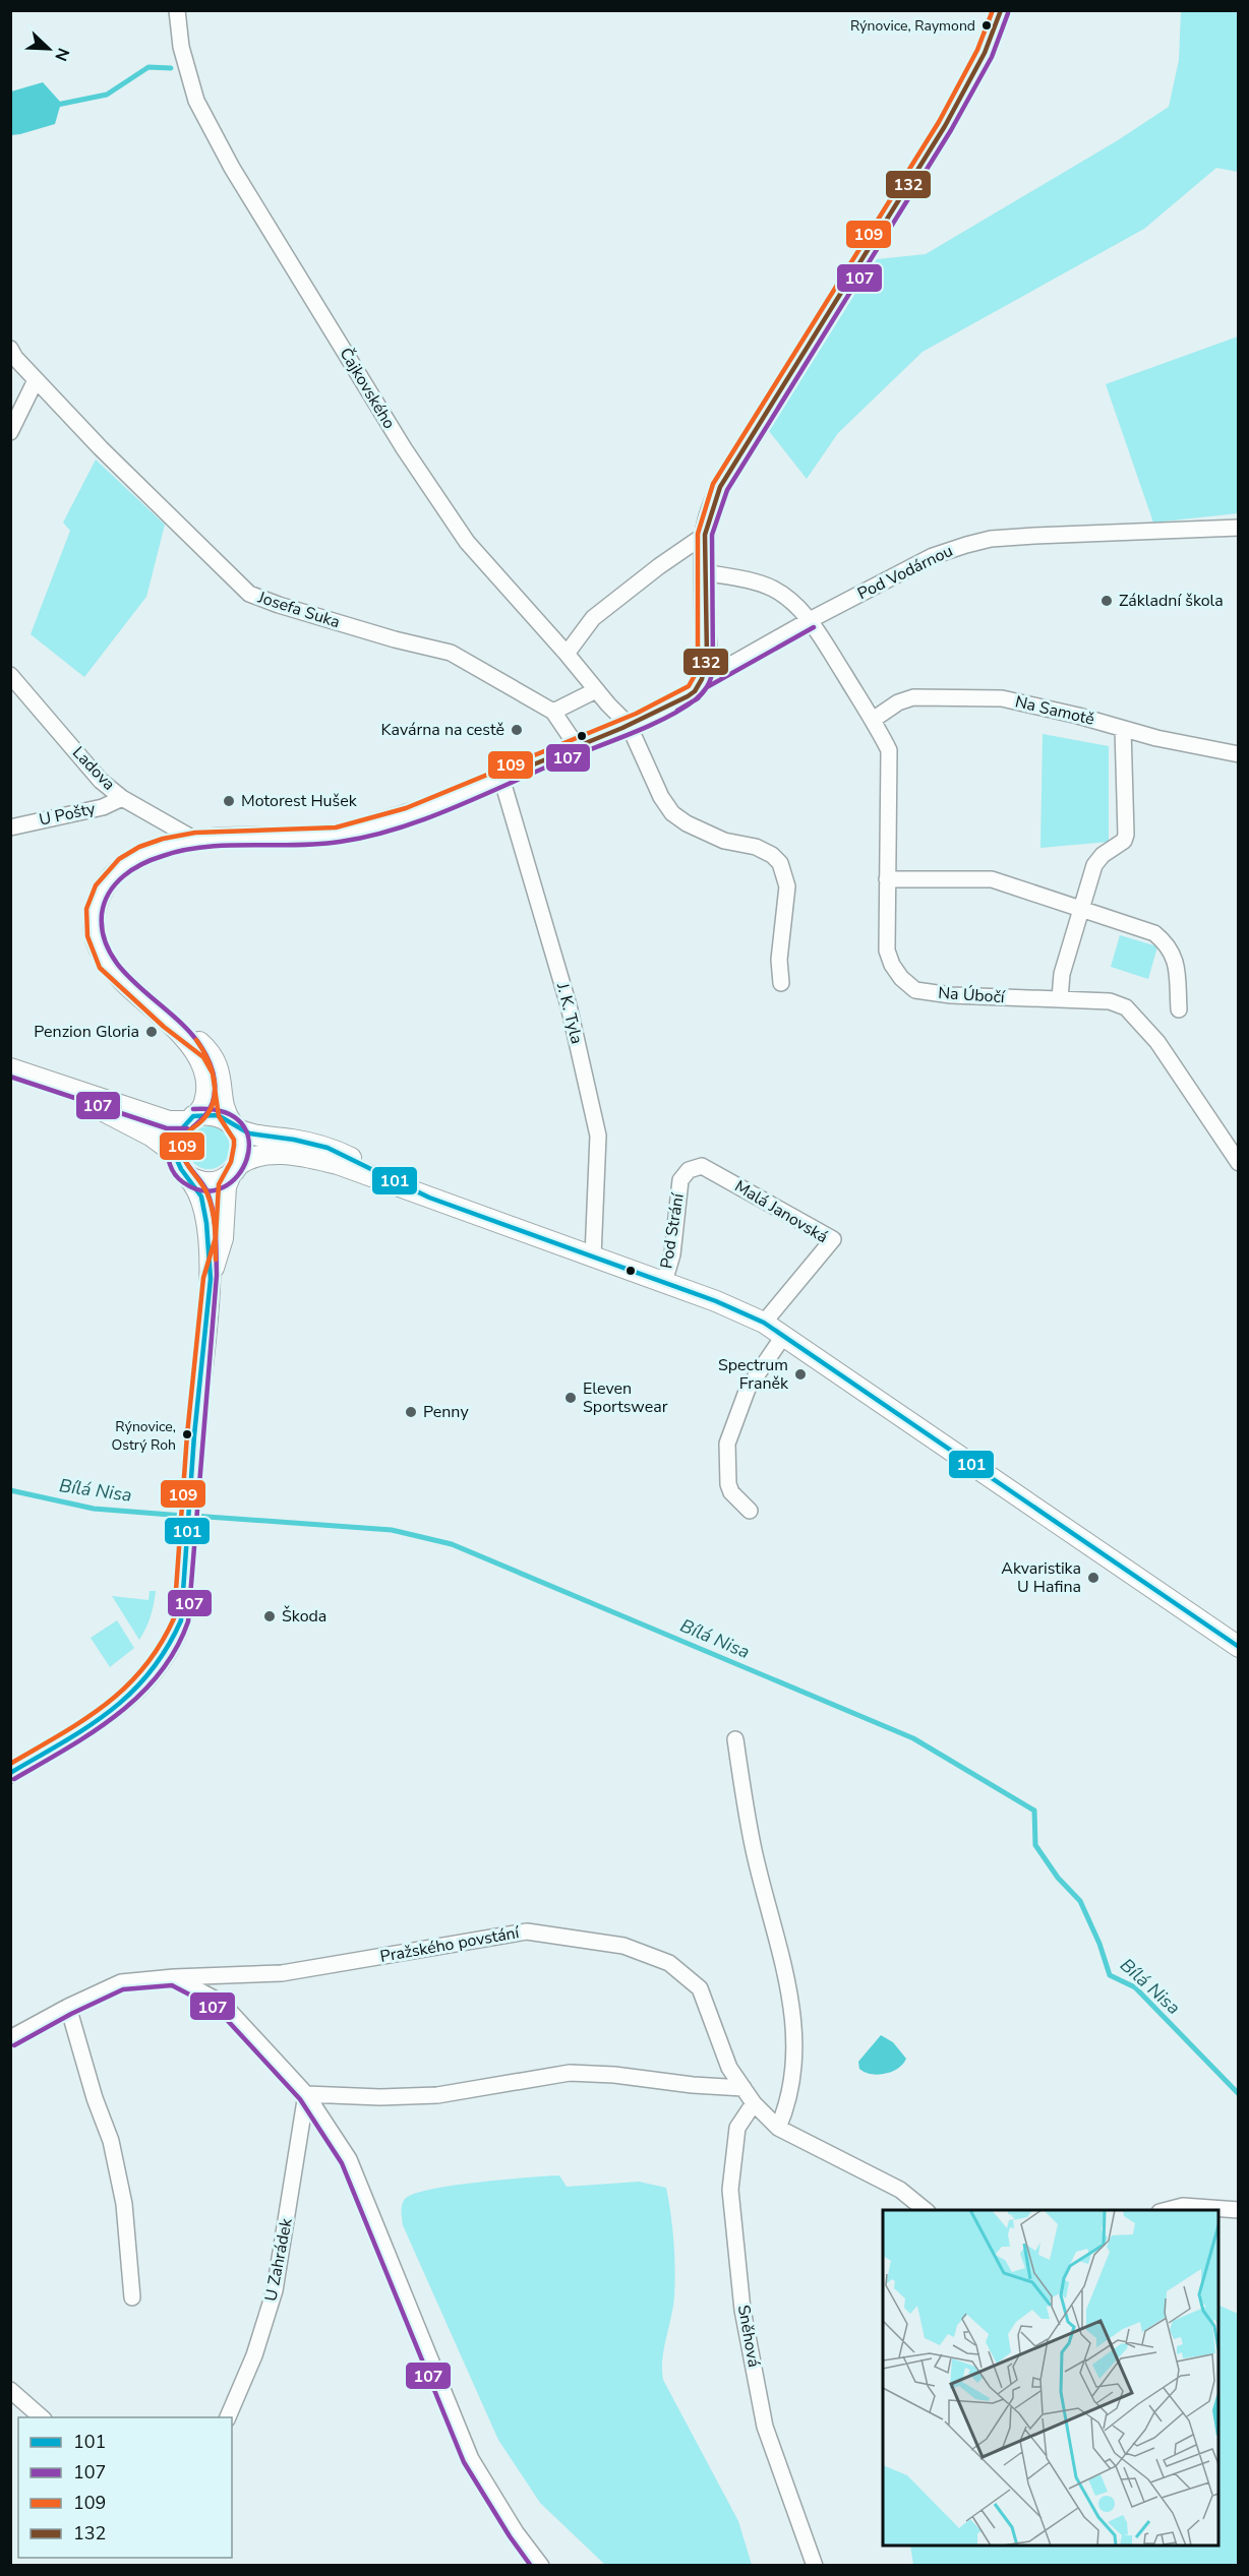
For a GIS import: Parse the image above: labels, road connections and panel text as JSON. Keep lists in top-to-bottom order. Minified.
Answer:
{"streets":{"street":["Čajkovského","Pod Vodárnou","Josefa Suka","Na Samotě","Ladova","U Pošty","Na Úbočí","J. K. Tyla","Malá Janovská","Pod Strání","Pražského povstání","U Zahrádek","Sněhová"]},"crossings":[["Pod Vodárnou","Na Úbočí"],["Na Samotě","Na Úbočí"],["Ladova","U Pošty"],["Malá Janovská","Pod Strání"],["Pražského povstání","Sněhová"]],"water":["Bílá Nisa"],"places":["Rýnovice, Raymond","Základní škola","Kavárna na cestě","Motorest Hušek","Penzion Gloria","Spectrum Franěk","Eleven Sportswear","Penny","Rýnovice, Ostrý Roh","Akvaristika U Hafina","Škoda"],"lines":["transit line 109","transit line 132","transit line 107","transit line 101"],"legend":["101","107","109","132"],"north":"bottom right"}
